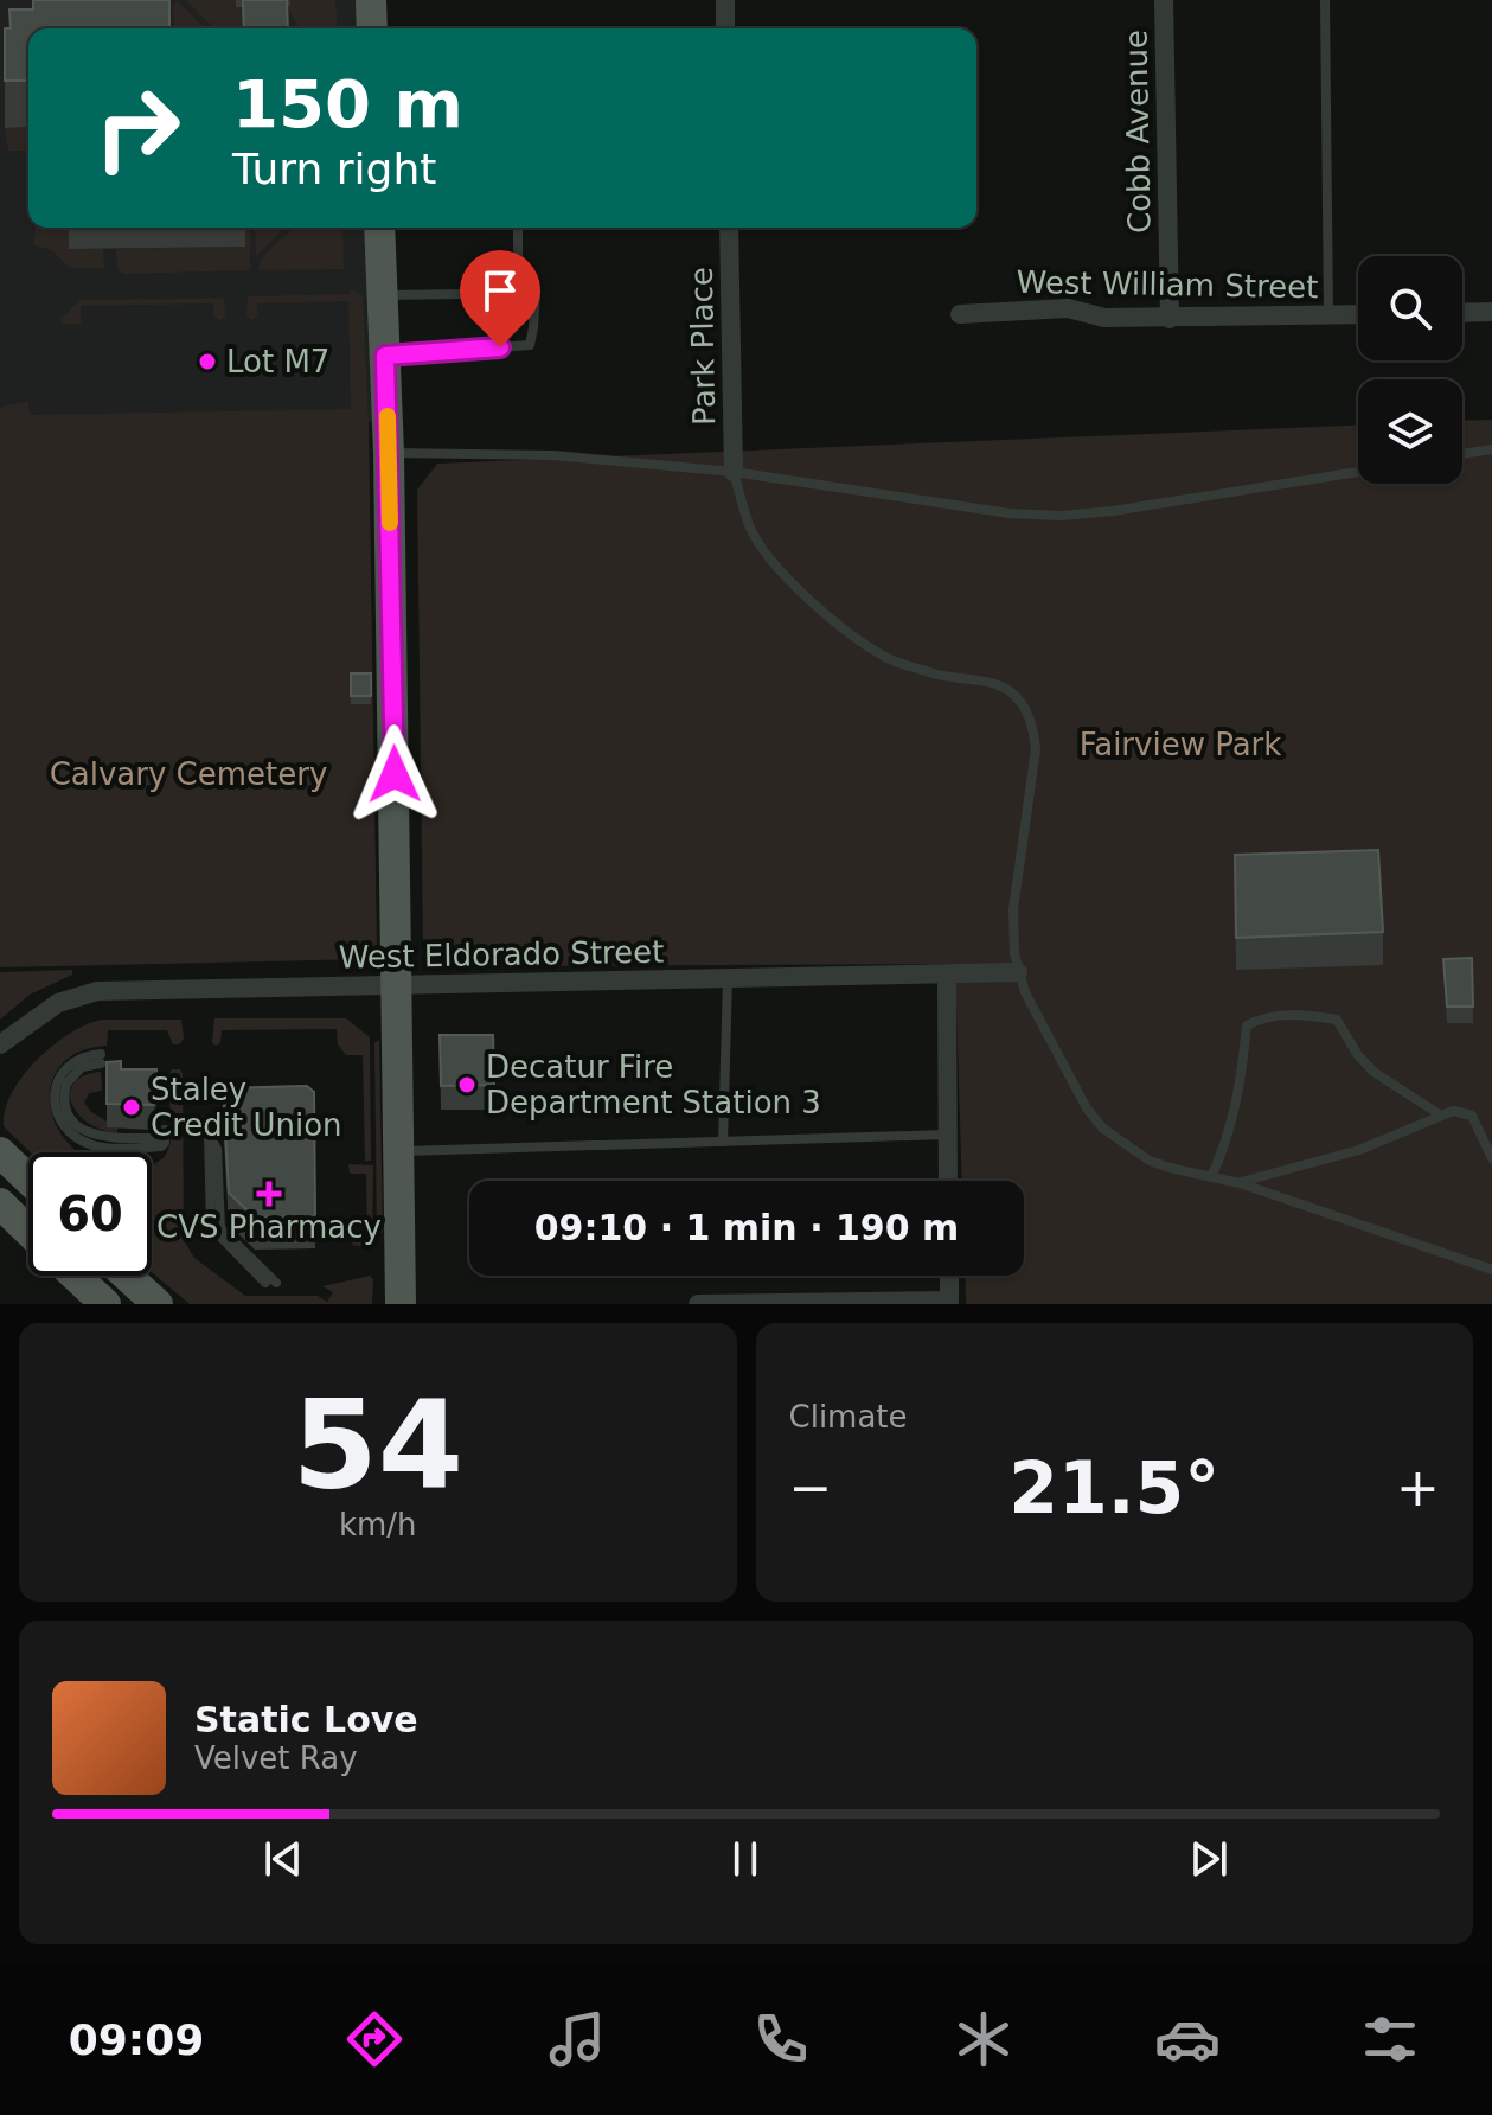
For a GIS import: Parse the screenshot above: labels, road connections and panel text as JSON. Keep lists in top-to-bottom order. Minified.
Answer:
{"streets":{"street":["Cobb Avenue","West William Street","Park Place","West Eldorado Street"]},"crossings":[["Cobb Avenue","West William Street"]],"parks":["Fairview Park","Calvary Cemetery"],"places":{"other":["Lot M7","Decatur Fire Department Station 3","Staley Credit Union"],"health":["CVS Pharmacy"]},"page":{"turn":["150 m","Turn right"],"limit":"60","trip":"09:10 · 1 min · 190 m","tile":[["54","km/h"],"Climate"],"heat":["−","21.5°","+"],"song":["Static Love","Velvet Ray"],"tabs":"09:09"}}
